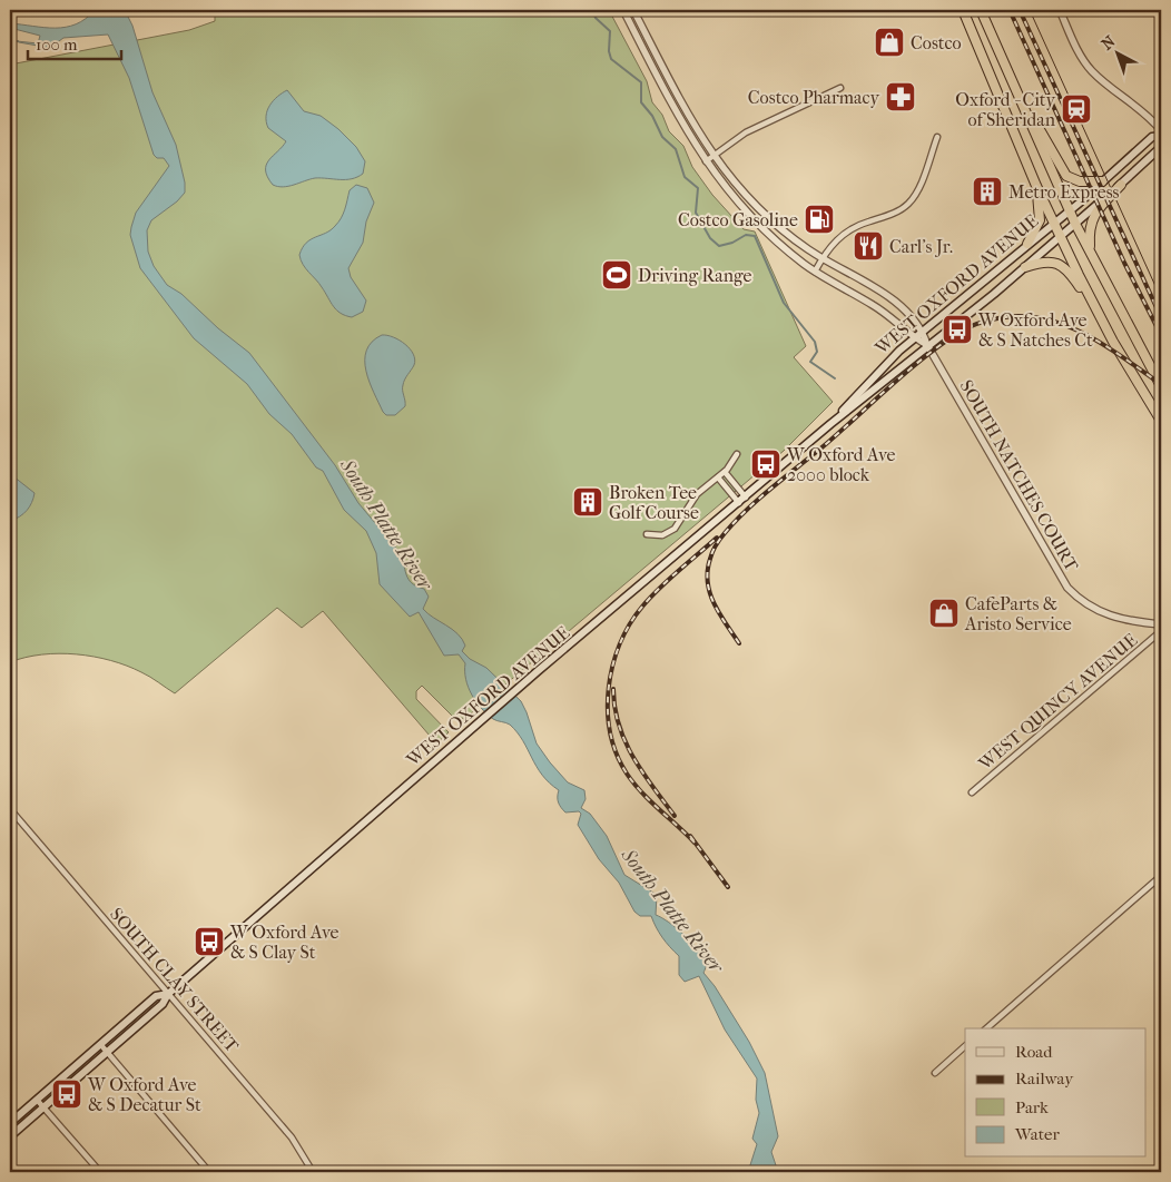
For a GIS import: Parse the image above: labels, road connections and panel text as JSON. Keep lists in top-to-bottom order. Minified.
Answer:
{"streets":{"main road":["WEST OXFORD AVENUE"],"street":["SOUTH NATCHES COURT","WEST QUINCY AVENUE","SOUTH CLAY STREET"]},"crossings":[["WEST OXFORD AVENUE","SOUTH NATCHES COURT"],["WEST OXFORD AVENUE","SOUTH CLAY STREET"]],"water":["South Platte River"],"places":{"shop":["Costco","CafeParts & Aristo Service"],"pharmacy":["Costco Pharmacy"],"station":["Oxford - City of Sheridan"],"building":["Metro Express","Broken Tee Golf Course"],"fuel station":["Costco Gasoline"],"restaurant":["Carl's Jr."],"sports":["Driving Range"],"bus stop":["W Oxford Ave & S Natches Ct","W Oxford Ave 2000 block","W Oxford Ave & S Clay St","W Oxford Ave & S Decatur St"]},"legend":["Road","Railway","Park","Water"],"scale_bar":"100 m","north":"top left"}
